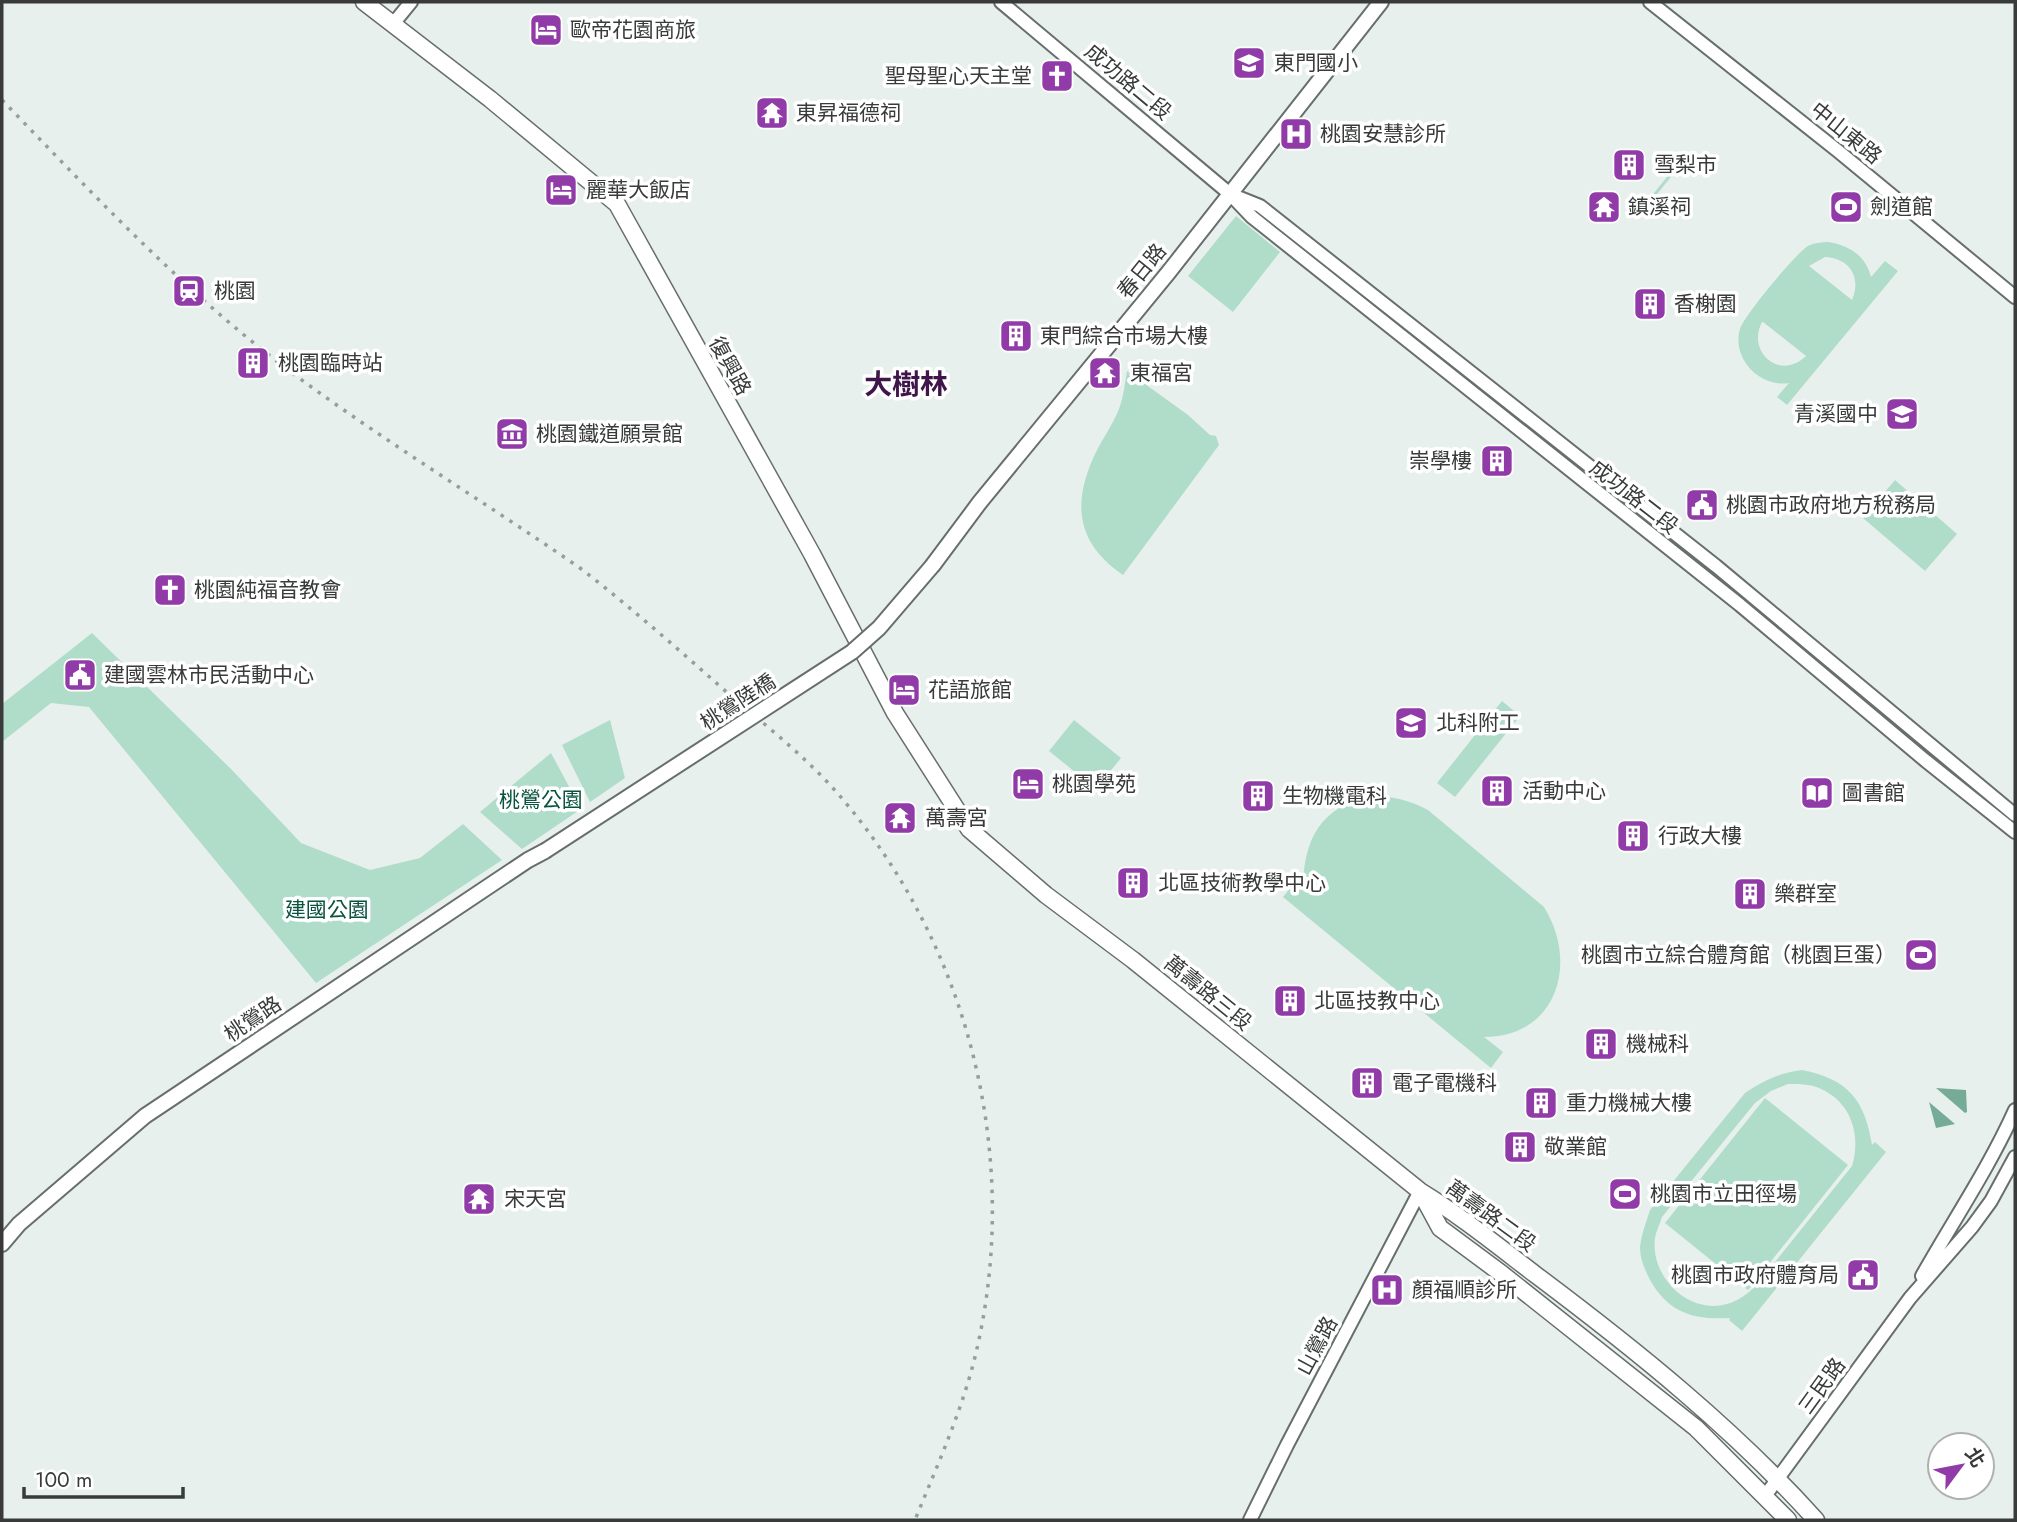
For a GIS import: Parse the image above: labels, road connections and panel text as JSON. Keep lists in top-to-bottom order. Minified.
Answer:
{"streets":{"main road":["春日路","復興路","桃鶯陸橋","萬壽路三段","桃鶯路","萬壽路二段"],"street":["成功路二段","中山東路","山鶯路","三民路"]},"crossings":[["成功路二段","春日路"],["春日路","桃鶯陸橋"],["復興路","萬壽路三段"],["桃鶯陸橋","桃鶯路"],["萬壽路三段","萬壽路二段"],["萬壽路三段","山鶯路"],["萬壽路二段","山鶯路"],["萬壽路二段","三民路"]],"districts":["大樹林"],"parks":["桃鶯公園","建國公園"],"places":{"hotel":["歐帝花園商旅","麗華大飯店","花語旅館","桃園學苑"],"school or university":["東門國小","青溪國中","北科附工"],"church":["聖母聖心天主堂","桃園純福音教會"],"temple":["東昇福德祠","鎮溪祠","東福宮","萬壽宮","宋天宮"],"hospital":["桃園安慧診所","顏福順診所"],"building":["雪梨市","香榭園","東門綜合市場大樓","桃園臨時站","崇學樓","活動中心","生物機電科","行政大樓","北區技術教學中心","樂群室","北區技教中心","機械科","電子電機科","重力機械大樓","敬業館"],"sports":["劍道館","桃園市立綜合體育館（桃園巨蛋）","桃園市立田徑場"],"station":["桃園"],"museum":["桃園鐵道願景館"],"public building":["桃園市政府地方稅務局","建國雲林市民活動中心","桃園市政府體育局"],"library":["圖書館"]},"scale_bar":"100 m","north":"top right"}
